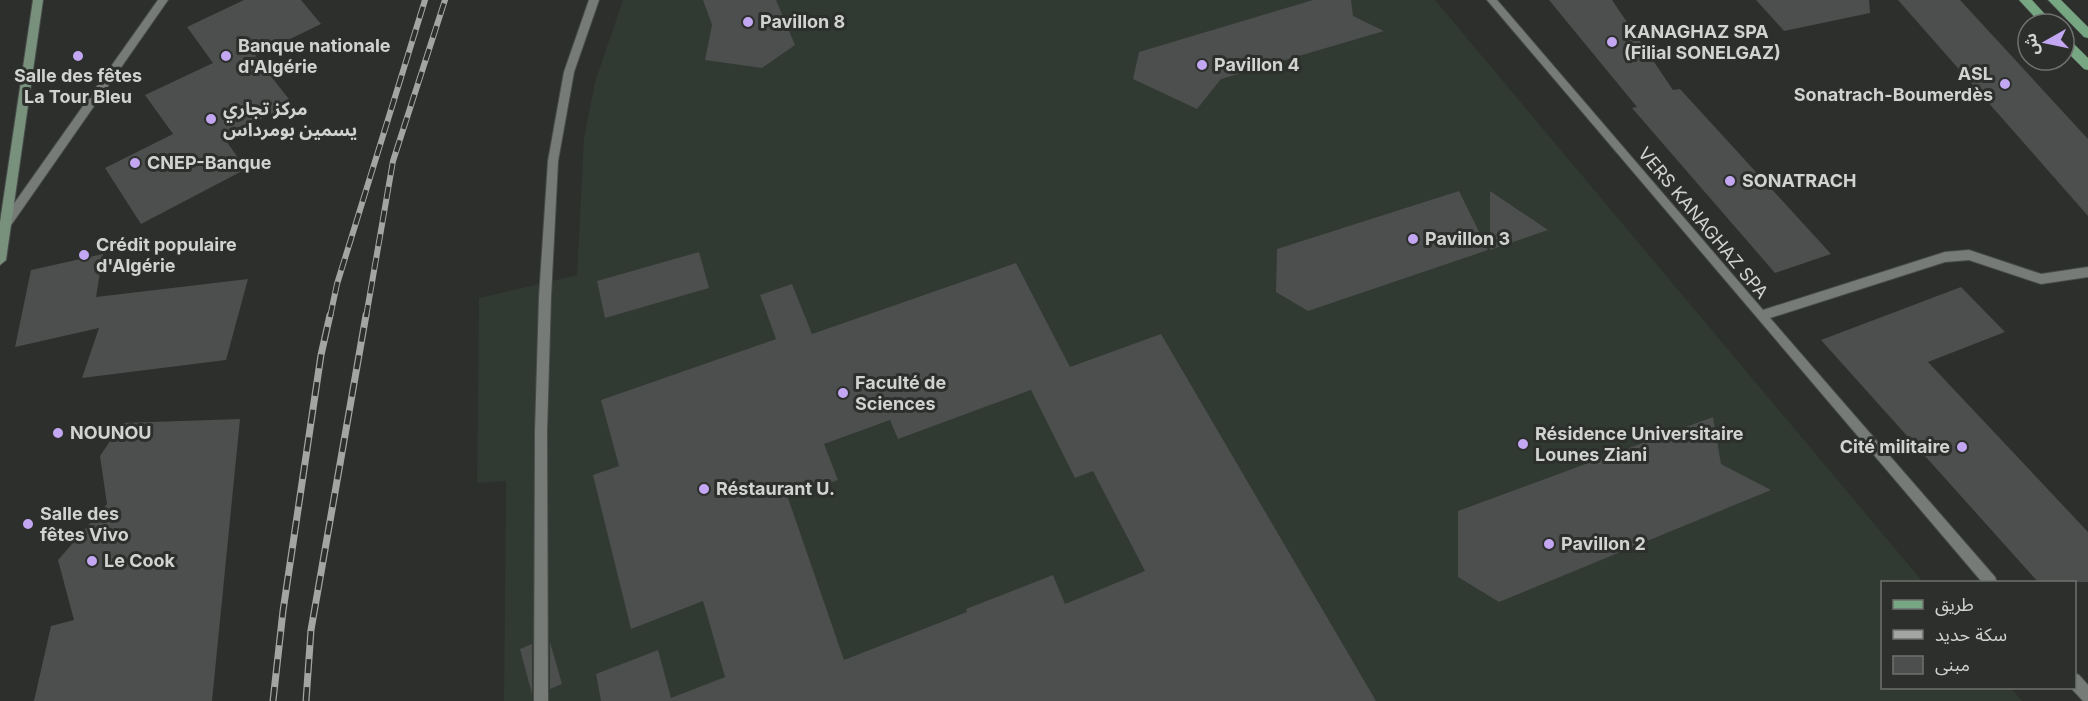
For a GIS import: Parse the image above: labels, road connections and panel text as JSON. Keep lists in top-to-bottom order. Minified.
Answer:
{"streets":{"lane":["VERS KANAGHAZ SPA"]},"places":["Pavillon 8","KANAGHAZ SPA (Filial SONELGAZ)","Salle des fêtes La Tour Bleu","Banque nationale d'Algérie","Pavillon 4","ASL Sonatrach-Boumerdès","مركز تجاري يسمين بومرداس","CNEP-Banque","SONATRACH","Pavillon 3","Crédit populaire d'Algérie","Faculté de Sciences","NOUNOU","Résidence Universitaire Lounes Ziani","Cité militaire","Réstaurant U.","Salle des fêtes Vivo","Pavillon 2","Le Cook"],"legend":["طريق","سكة حديد","مبنى"],"north":"left"}
